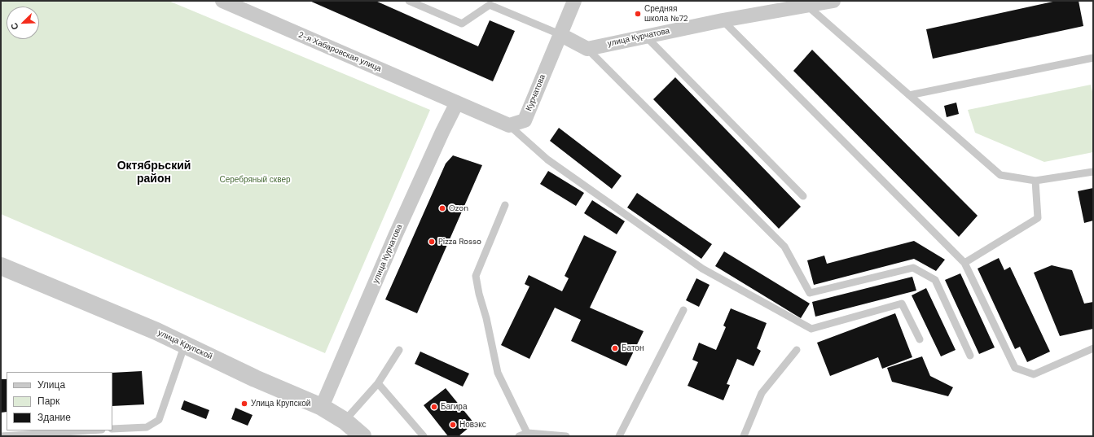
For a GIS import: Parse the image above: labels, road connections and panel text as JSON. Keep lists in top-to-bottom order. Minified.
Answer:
{"streets":{"street":["улица Курчатова","2-я Хабаровская улица","Курчатова","улица Крупской"]},"crossings":[["улица Курчатова","2-я Хабаровская улица"],["улица Курчатова","улица Крупской"]],"districts":["Октябрьский район"],"parks":["Серебряный сквер"],"places":["Средняя школа №72","Ozon","Pizza Rosso","Батон","Улица Крупской","Багира","Новэкс"],"legend":["Улица","Парк","Здание"],"north":"bottom left"}
